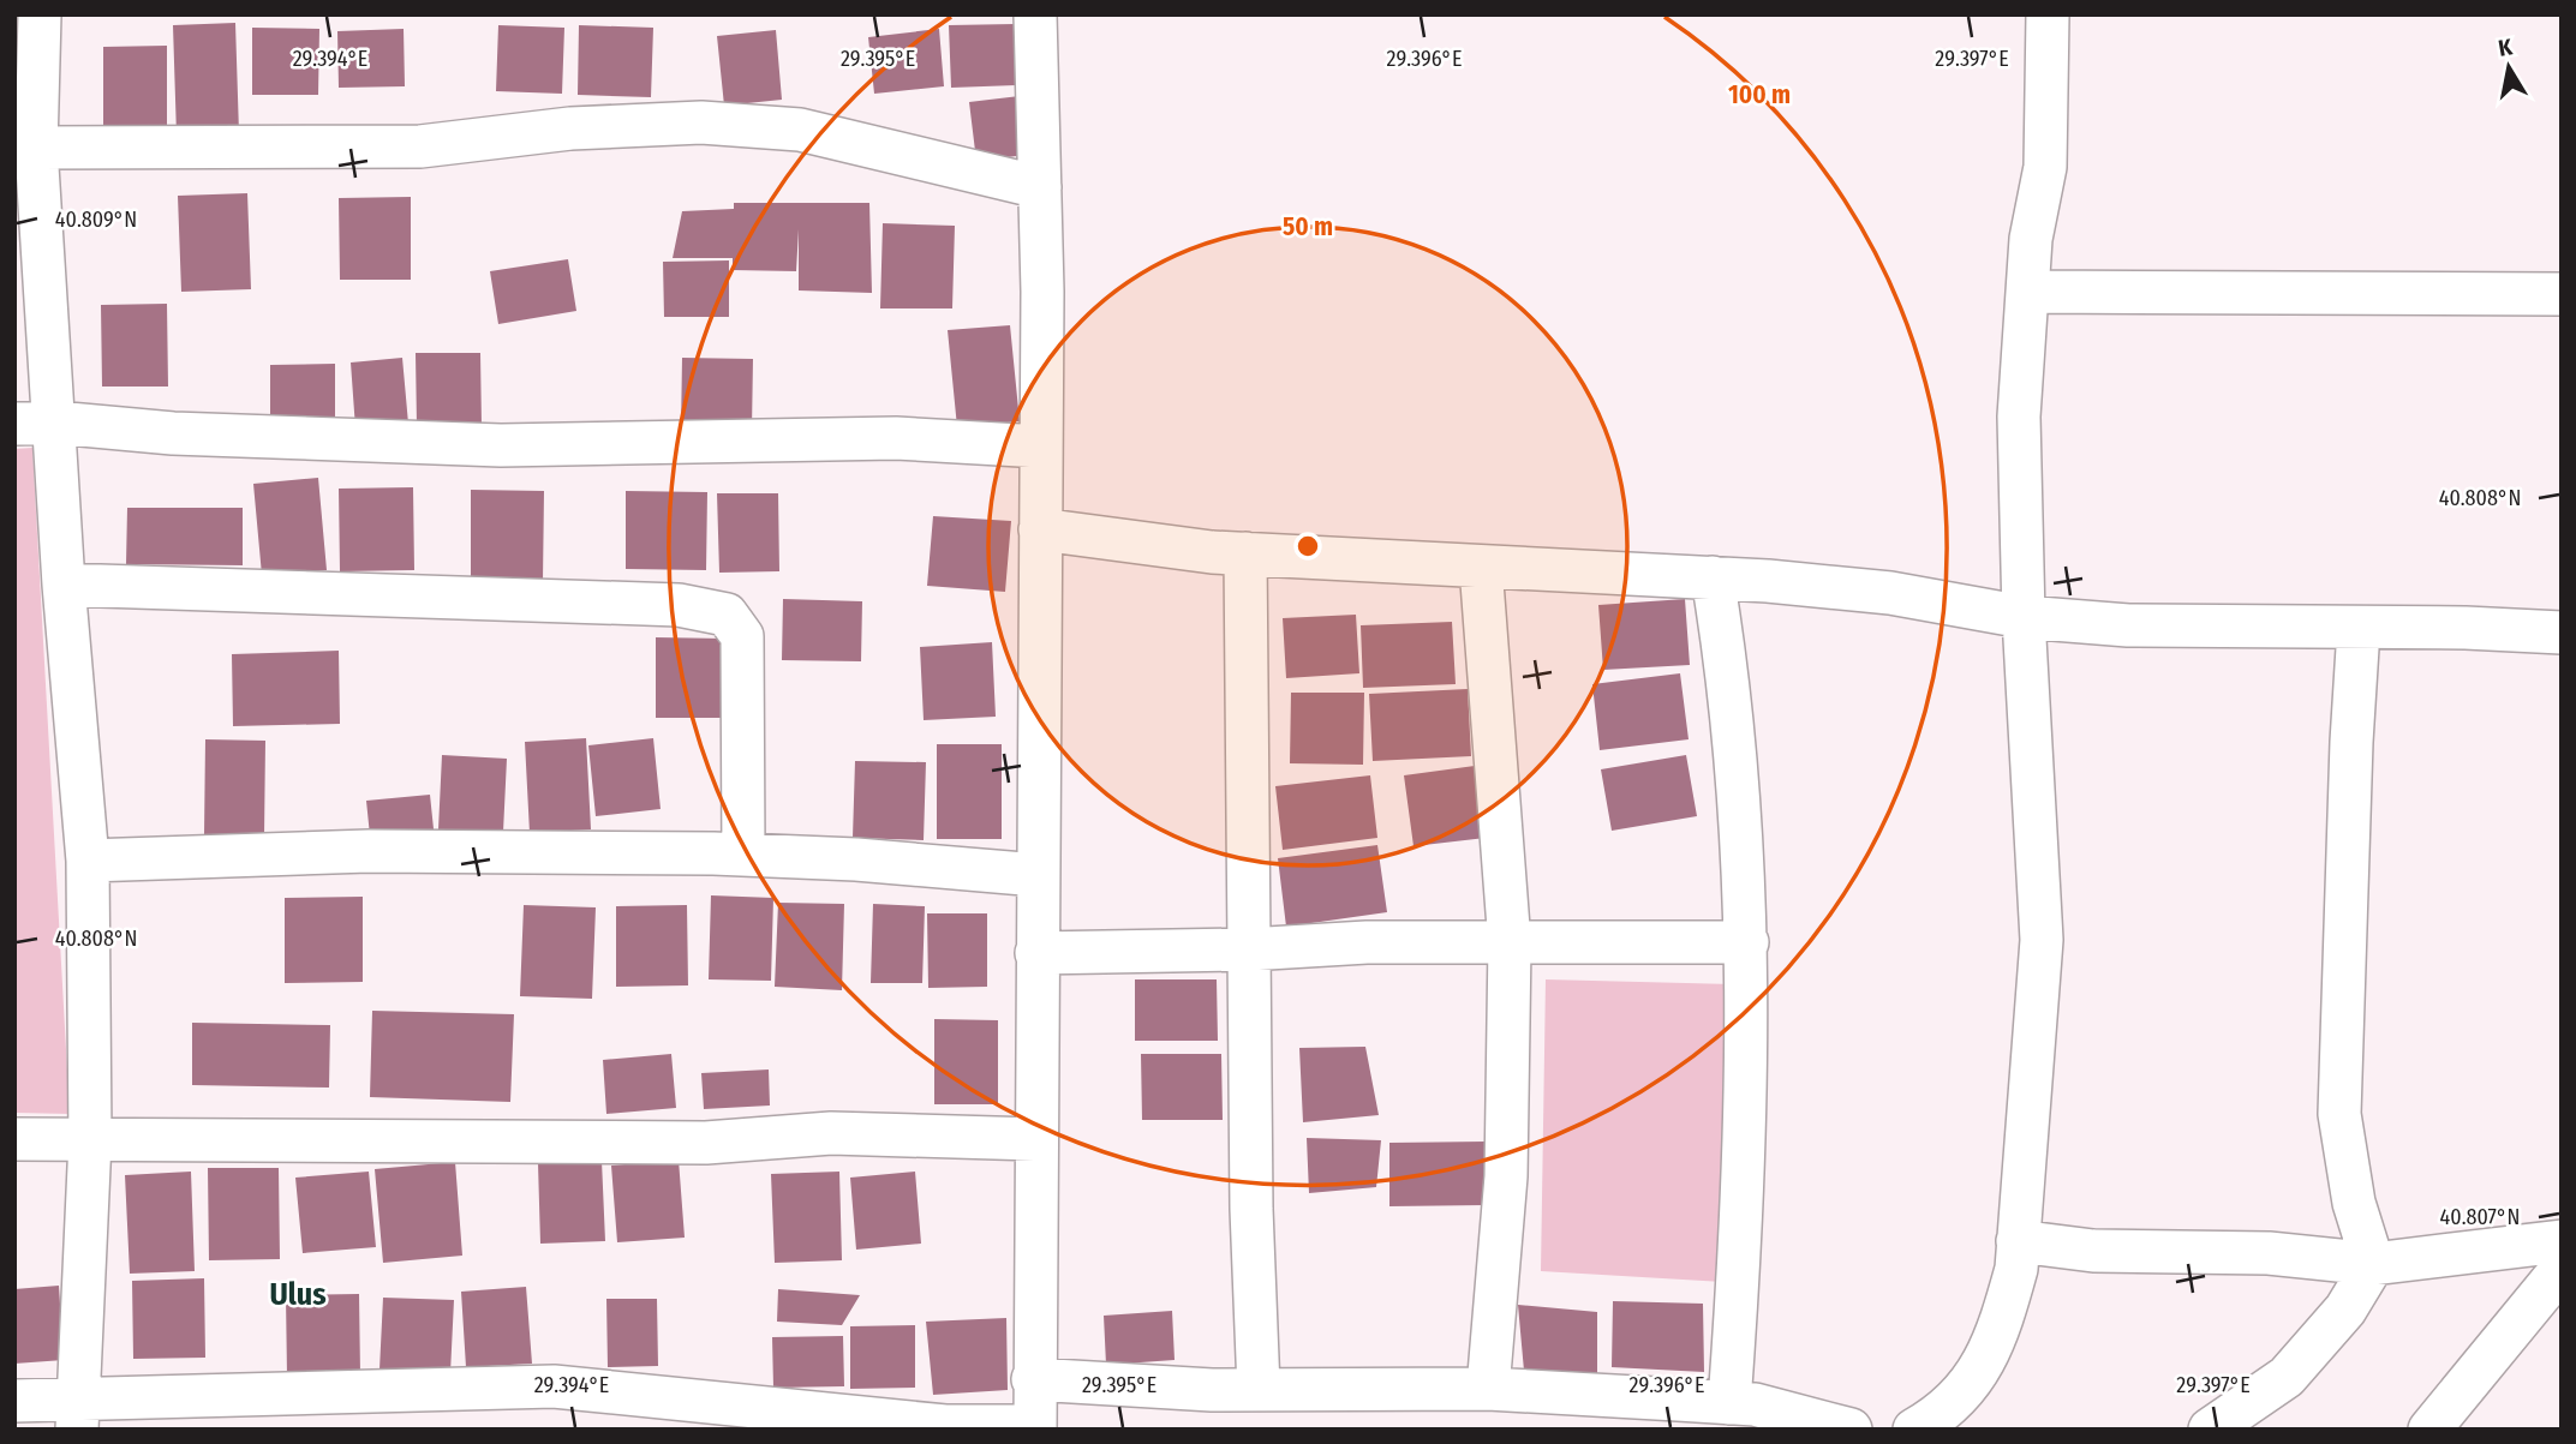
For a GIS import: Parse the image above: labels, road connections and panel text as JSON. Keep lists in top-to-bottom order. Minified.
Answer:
{"districts":["Ulus"],"north":"top","coordinates":["29.394°E","29.395°E","29.396°E","29.397°E","40.809°N","40.808°N","40.807°N"],"rings":["100 m","50 m"]}
